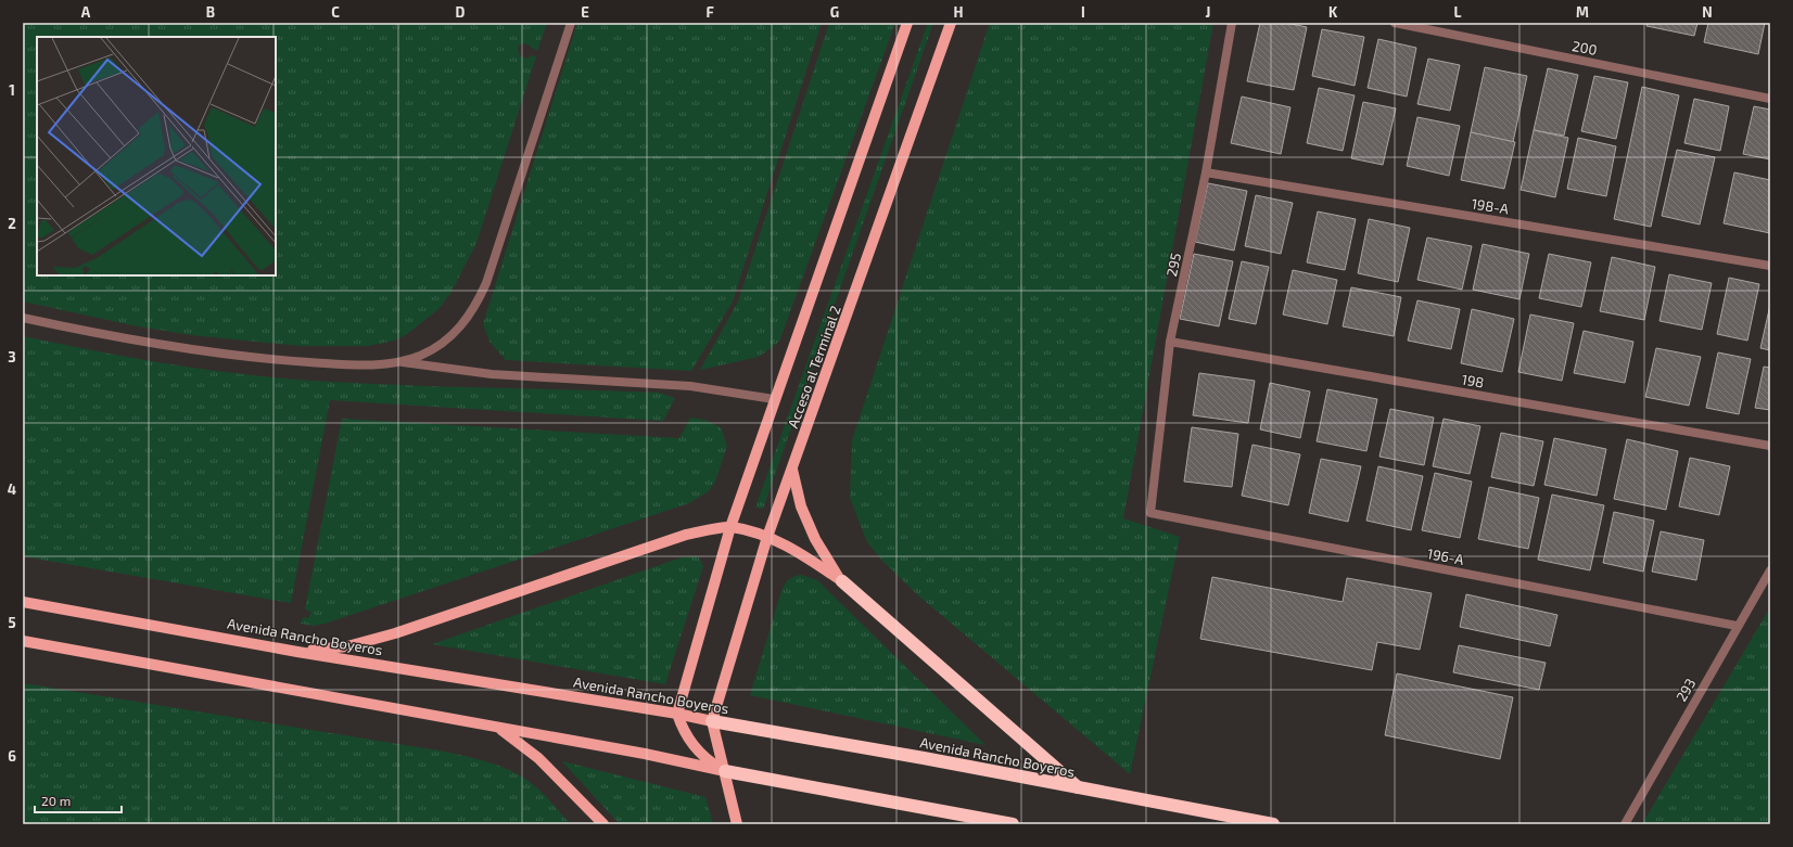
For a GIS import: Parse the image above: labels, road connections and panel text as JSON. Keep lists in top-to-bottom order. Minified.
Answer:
{"streets":{"highway":["Avenida Rancho Boyeros"],"main road":["Acceso al Terminal 2"],"street":["200","198-A","295","198","196-A","293"]},"crossings":[["198-A","295"],["295","198"],["295","196-A"],["Acceso al Terminal 2","Avenida Rancho Boyeros"],["196-A","293"]],"scale_bar":"20 m","grid":{"columns":["A","B","C","D","E","F","G","H","I","J","K","L","M","N"],"rows":["1","2","3","4","5","6"]}}
